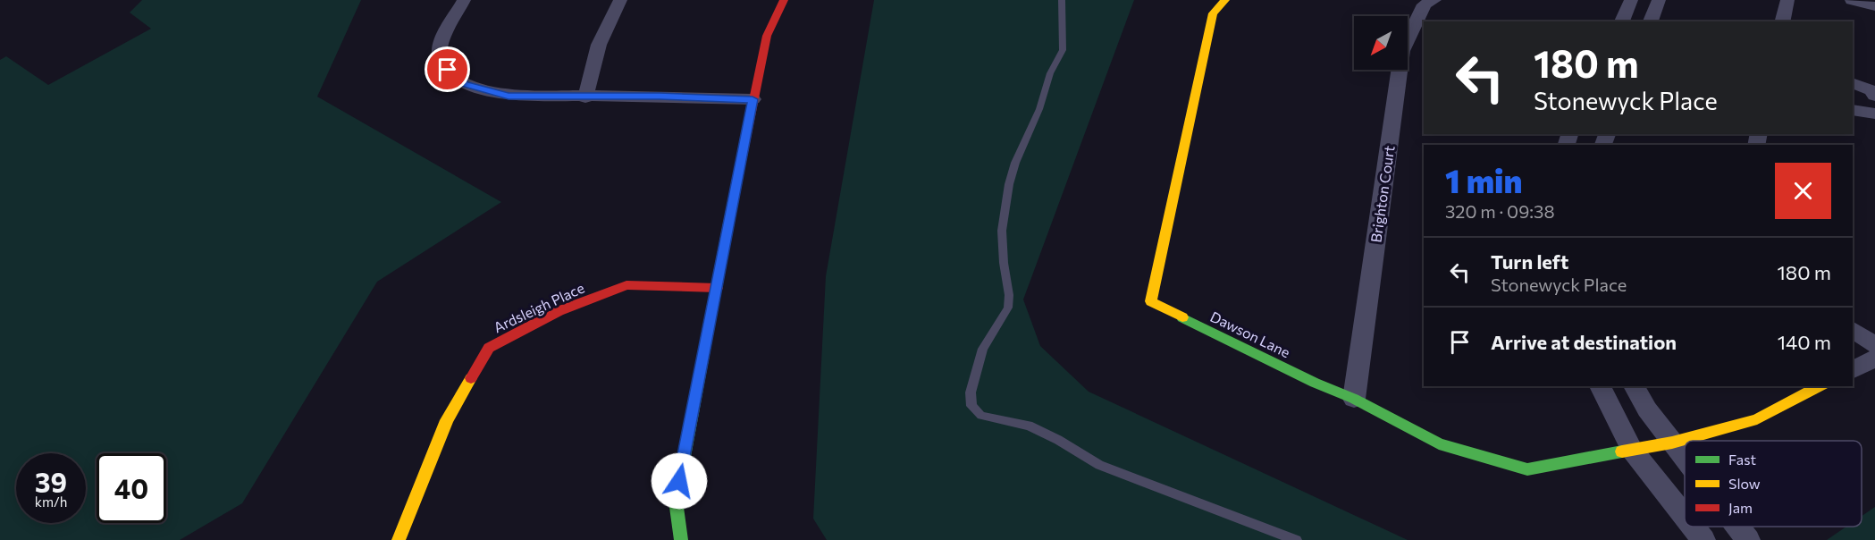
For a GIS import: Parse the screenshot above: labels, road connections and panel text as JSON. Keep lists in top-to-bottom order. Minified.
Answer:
{"streets":{"street":["Brighton Court","Ardsleigh Place","Dawson Lane"]},"crossings":[["Brighton Court","Dawson Lane"]],"legend":["Fast","Slow","Jam"],"north":"bottom left","page":{"turn":["180 m","Stonewyck Place"],"heading":["1 min","320 m · 09:38"],"list":[{"name":"Turn left","note":"Stonewyck Place","value":"180 m"},{"name":"Arrive at destination","value":"140 m"}],"speed":"39 km/h","limit":"40"}}
